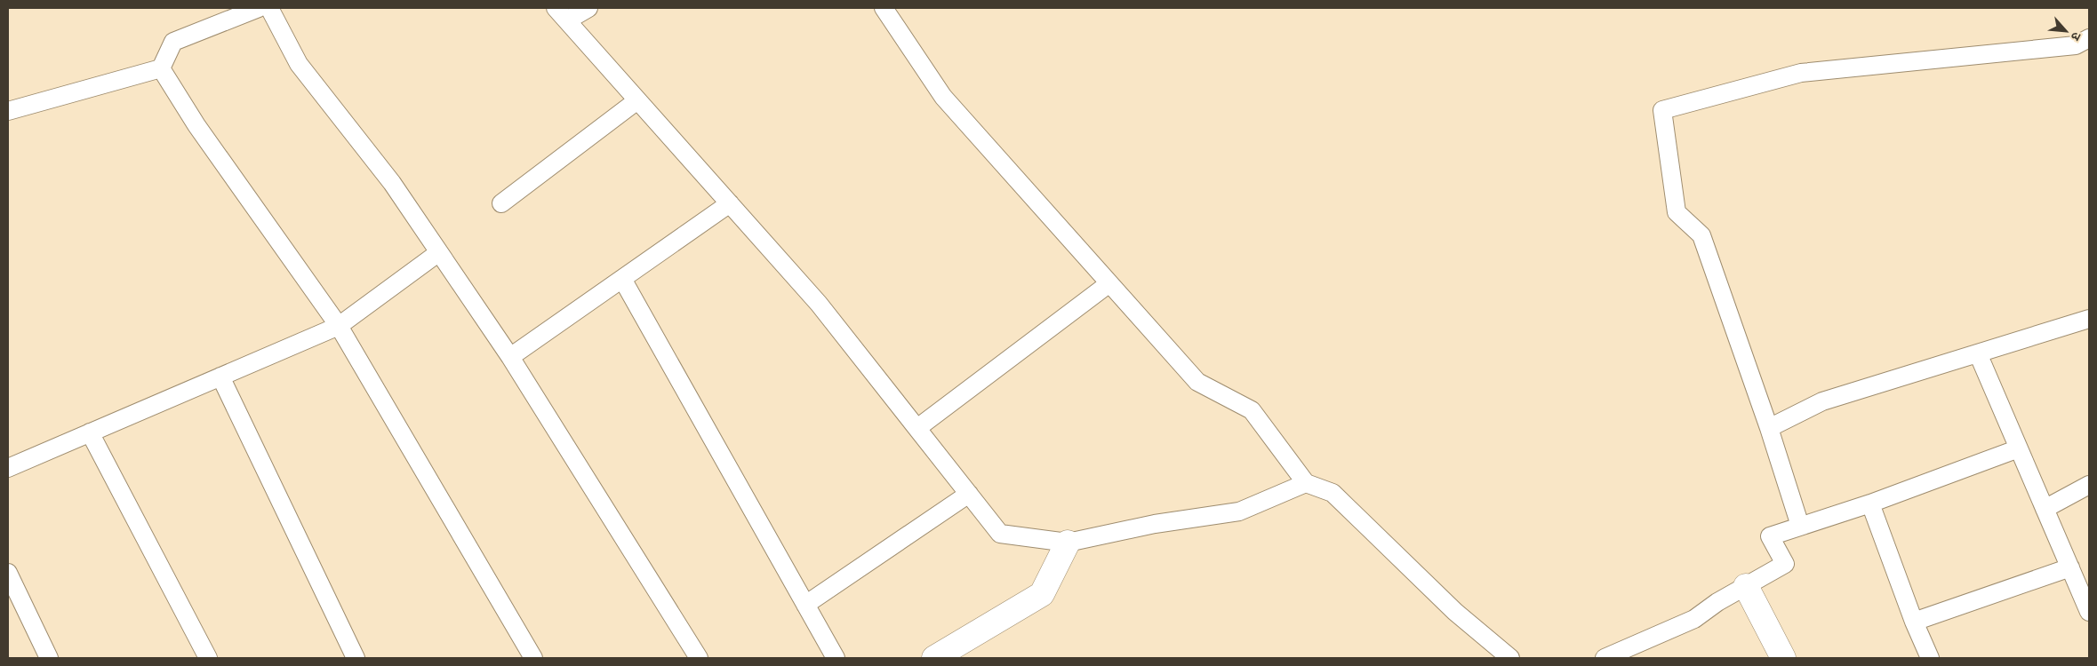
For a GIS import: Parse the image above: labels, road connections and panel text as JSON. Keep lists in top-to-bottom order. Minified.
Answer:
{"north":"bottom right"}
